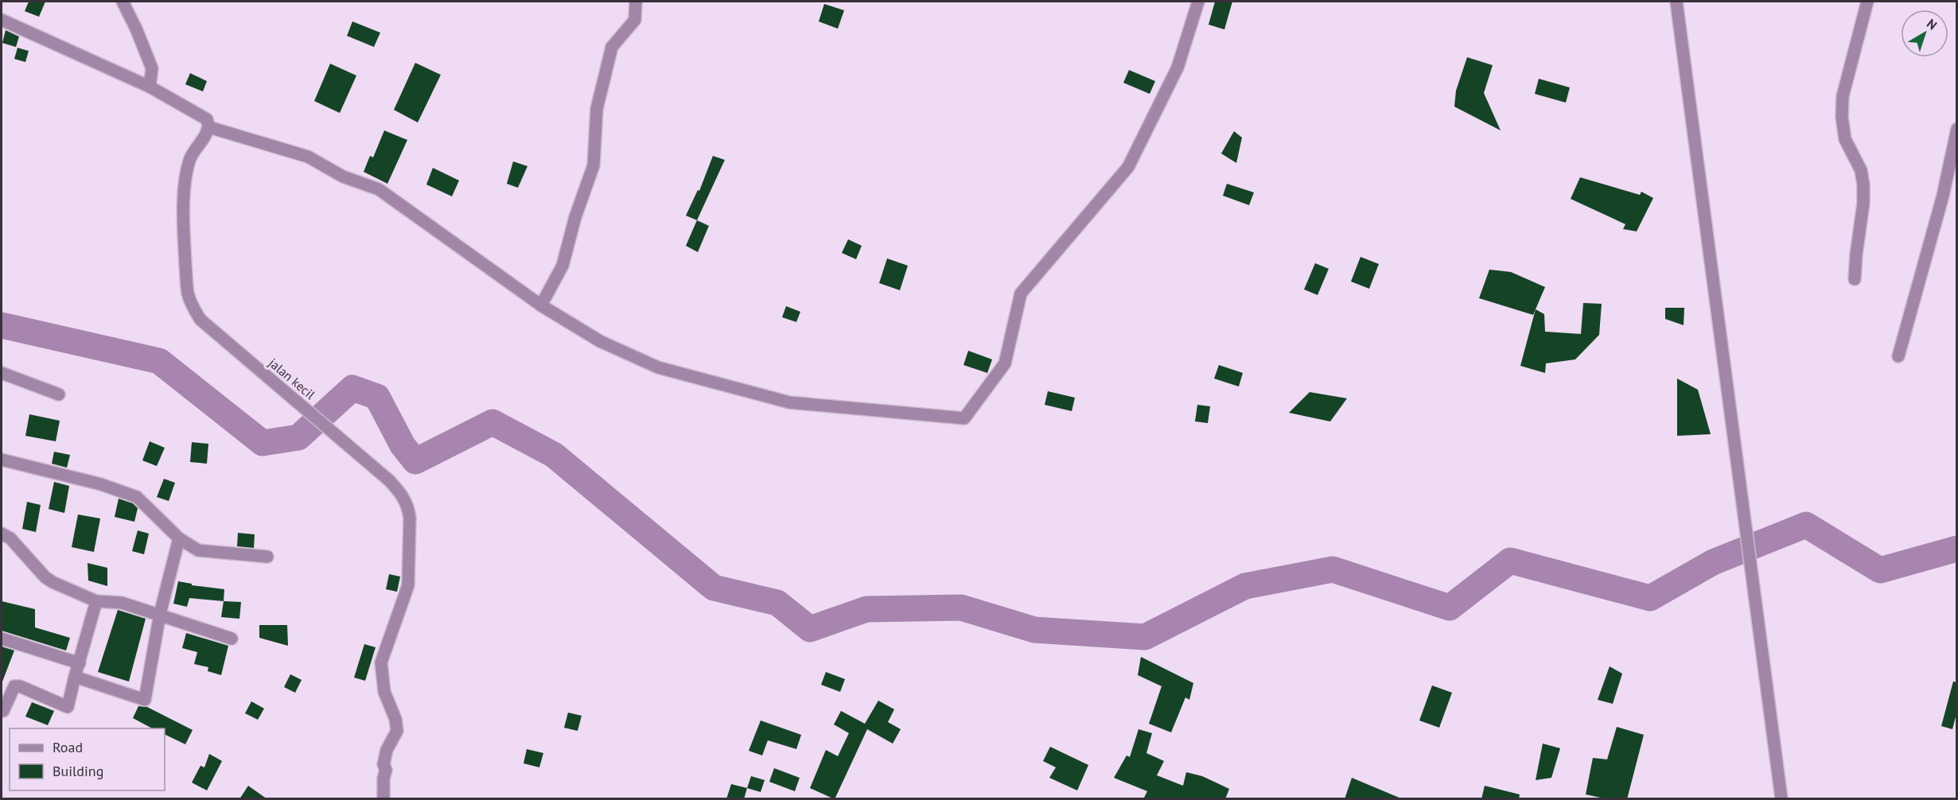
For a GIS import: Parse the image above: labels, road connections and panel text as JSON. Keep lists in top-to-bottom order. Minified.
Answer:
{"streets":{"street":["jalan kecil"]},"legend":["Road","Building"],"north":"top right"}
